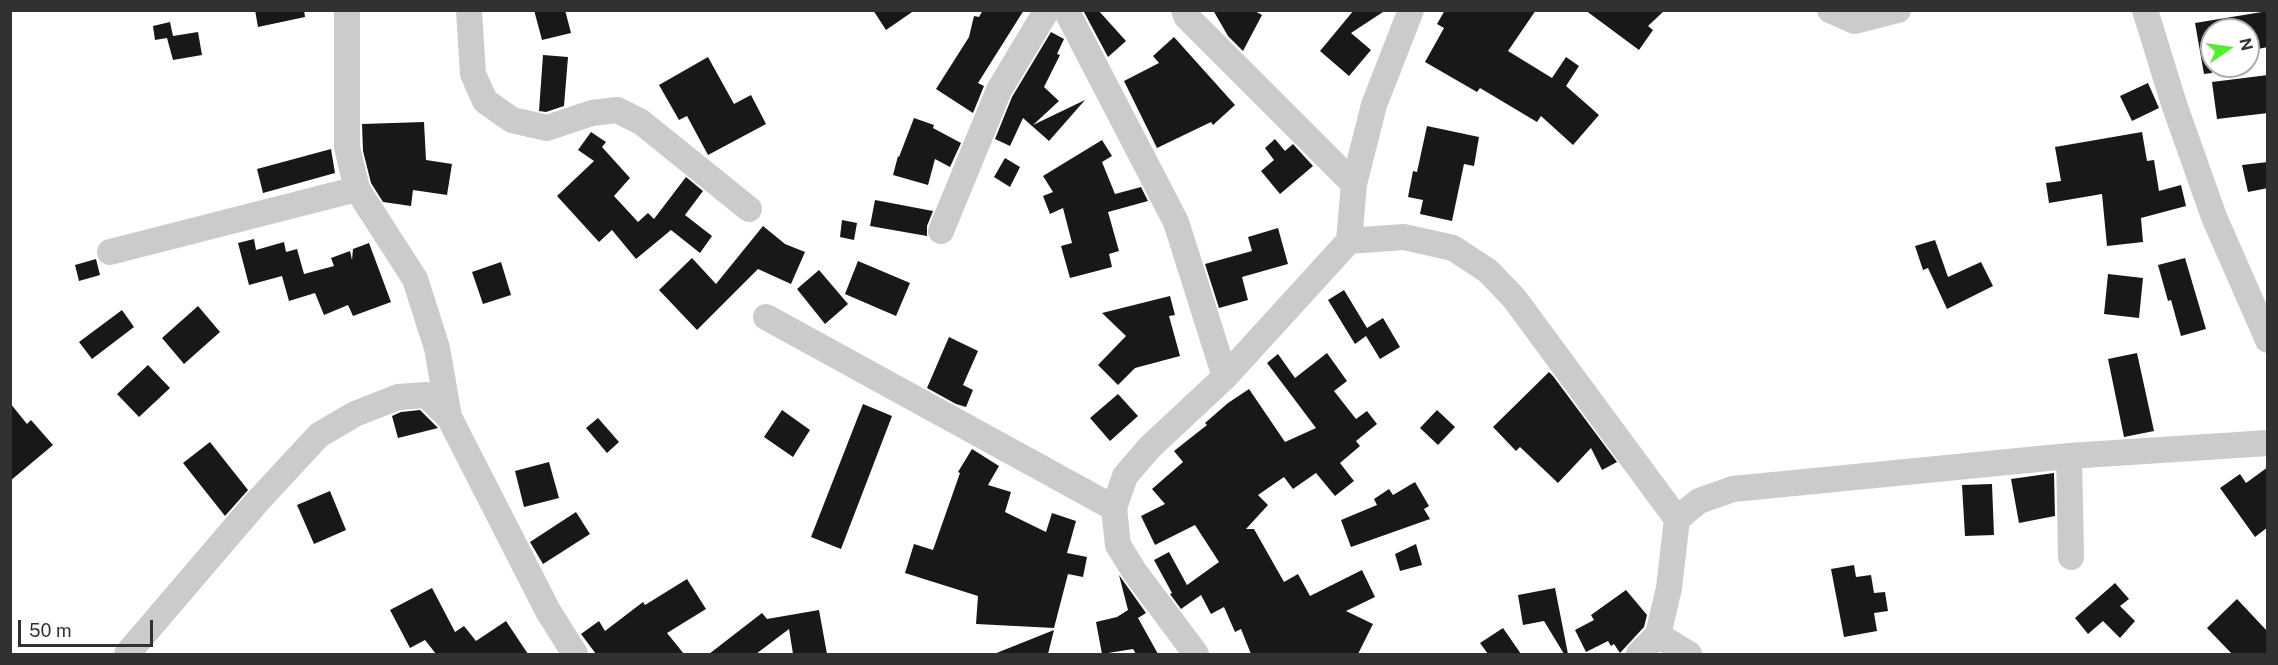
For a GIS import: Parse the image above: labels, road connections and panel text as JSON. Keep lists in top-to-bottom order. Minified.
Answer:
{"scale_bar":"50 m","north":"right"}
